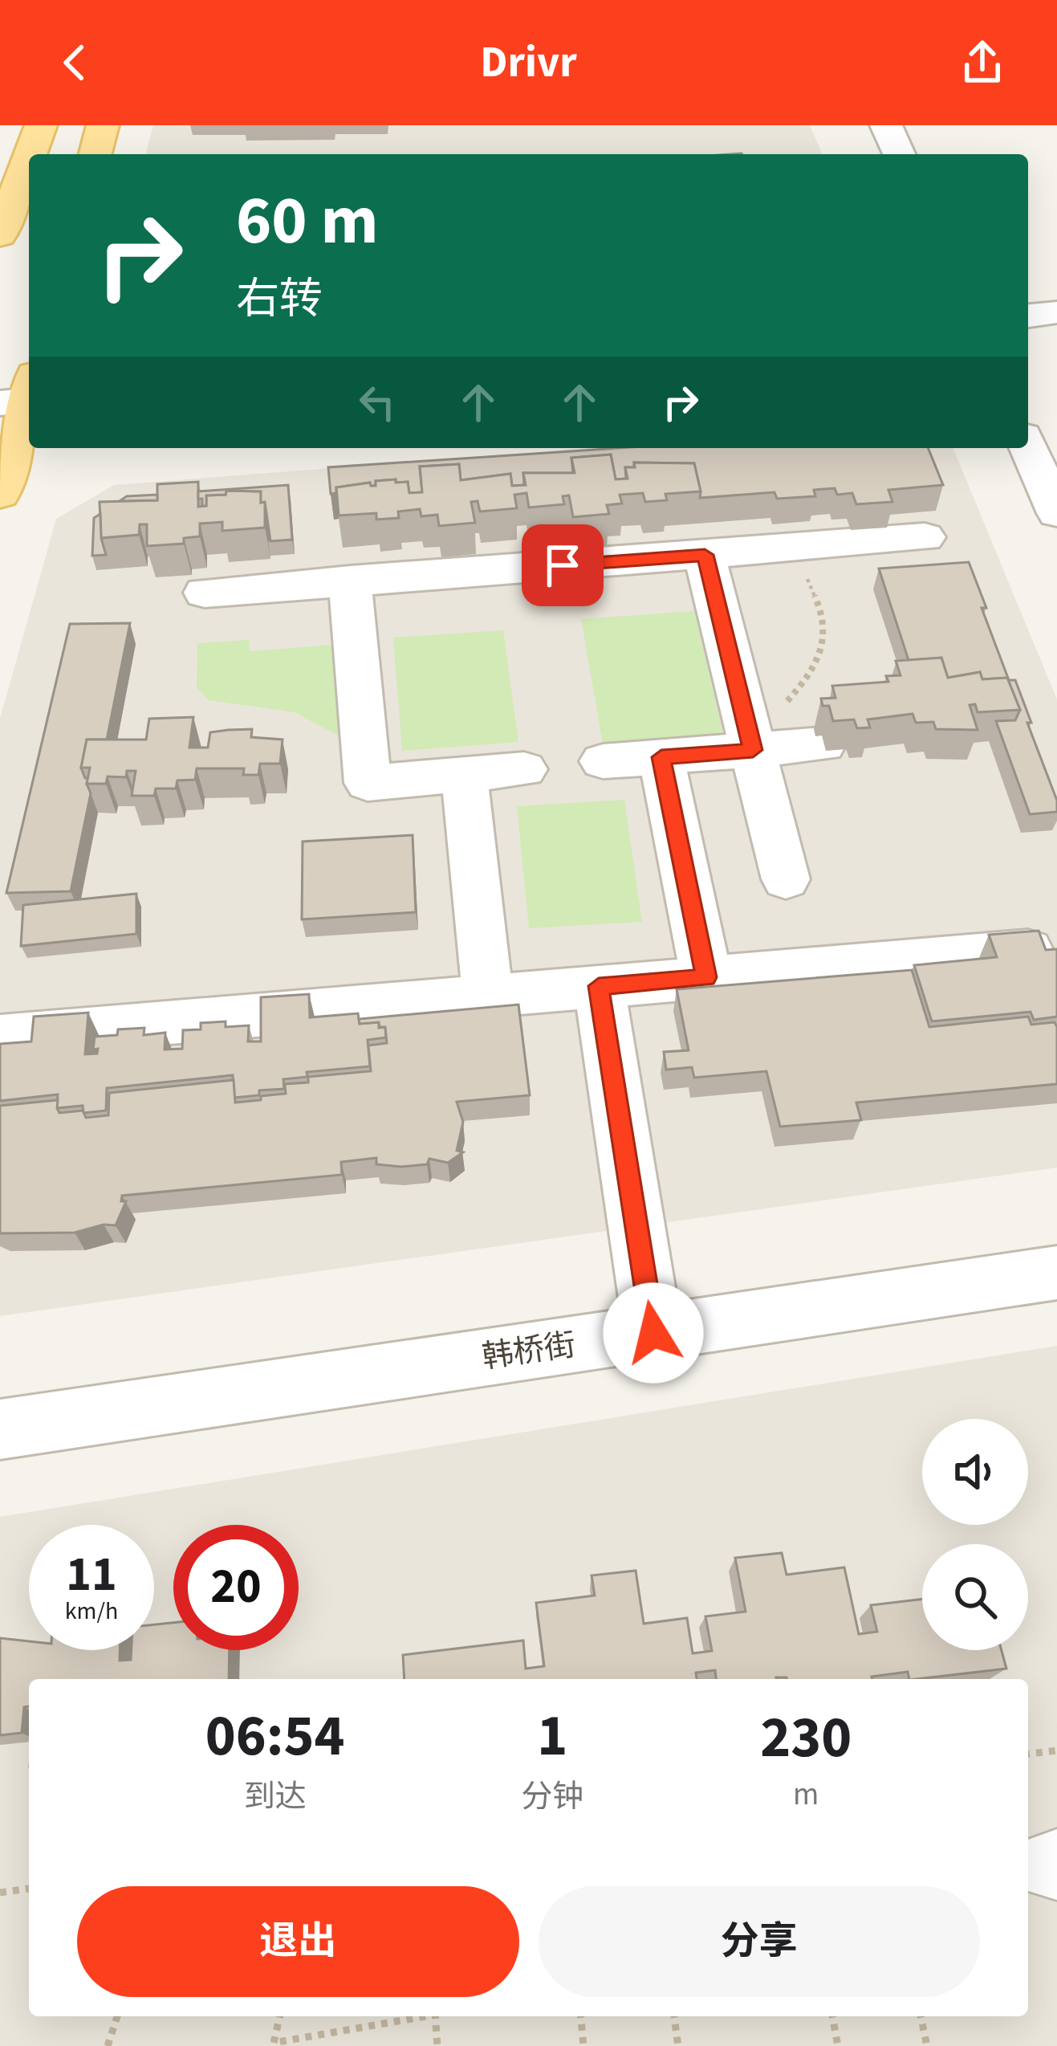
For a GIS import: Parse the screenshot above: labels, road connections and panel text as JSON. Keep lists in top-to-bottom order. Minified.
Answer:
{"streets":{"street":["韩桥街"]},"page":{"header":"Drivr","turn":["60 m","右转"],"speed":"11 km/h","limit":"20","eta":["06:54","到达","1","分钟","230","m"],"buttons":["退出","分享"]}}
